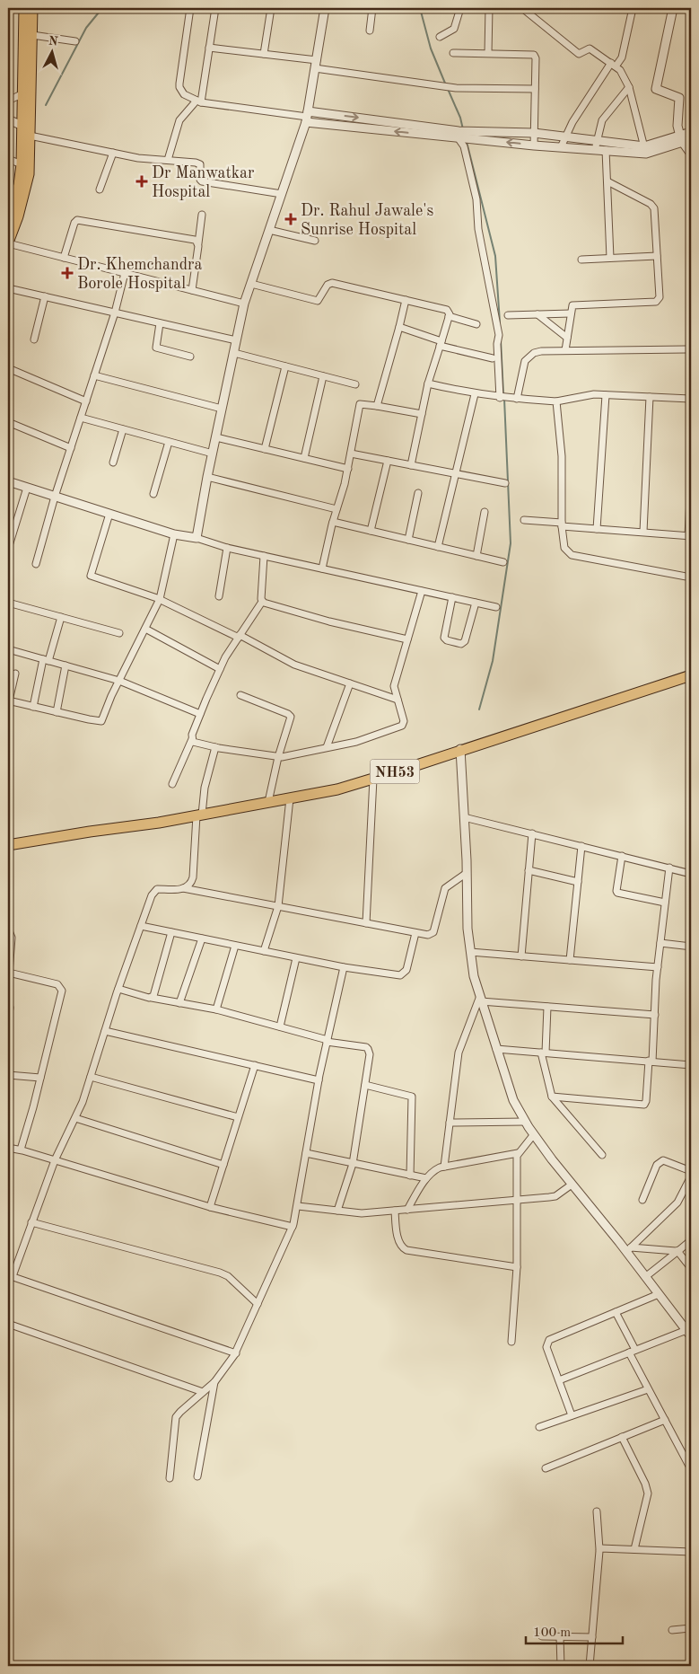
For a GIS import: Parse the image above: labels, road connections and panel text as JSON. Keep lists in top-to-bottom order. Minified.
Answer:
{"streets":{"main road":["NH53"]},"places":{"health":["Dr Manwatkar Hospital","Dr. Rahul Jawale's Sunrise Hospital","Dr. Khemchandra Borole Hospital"]},"scale_bar":"100 m","north":"top"}
